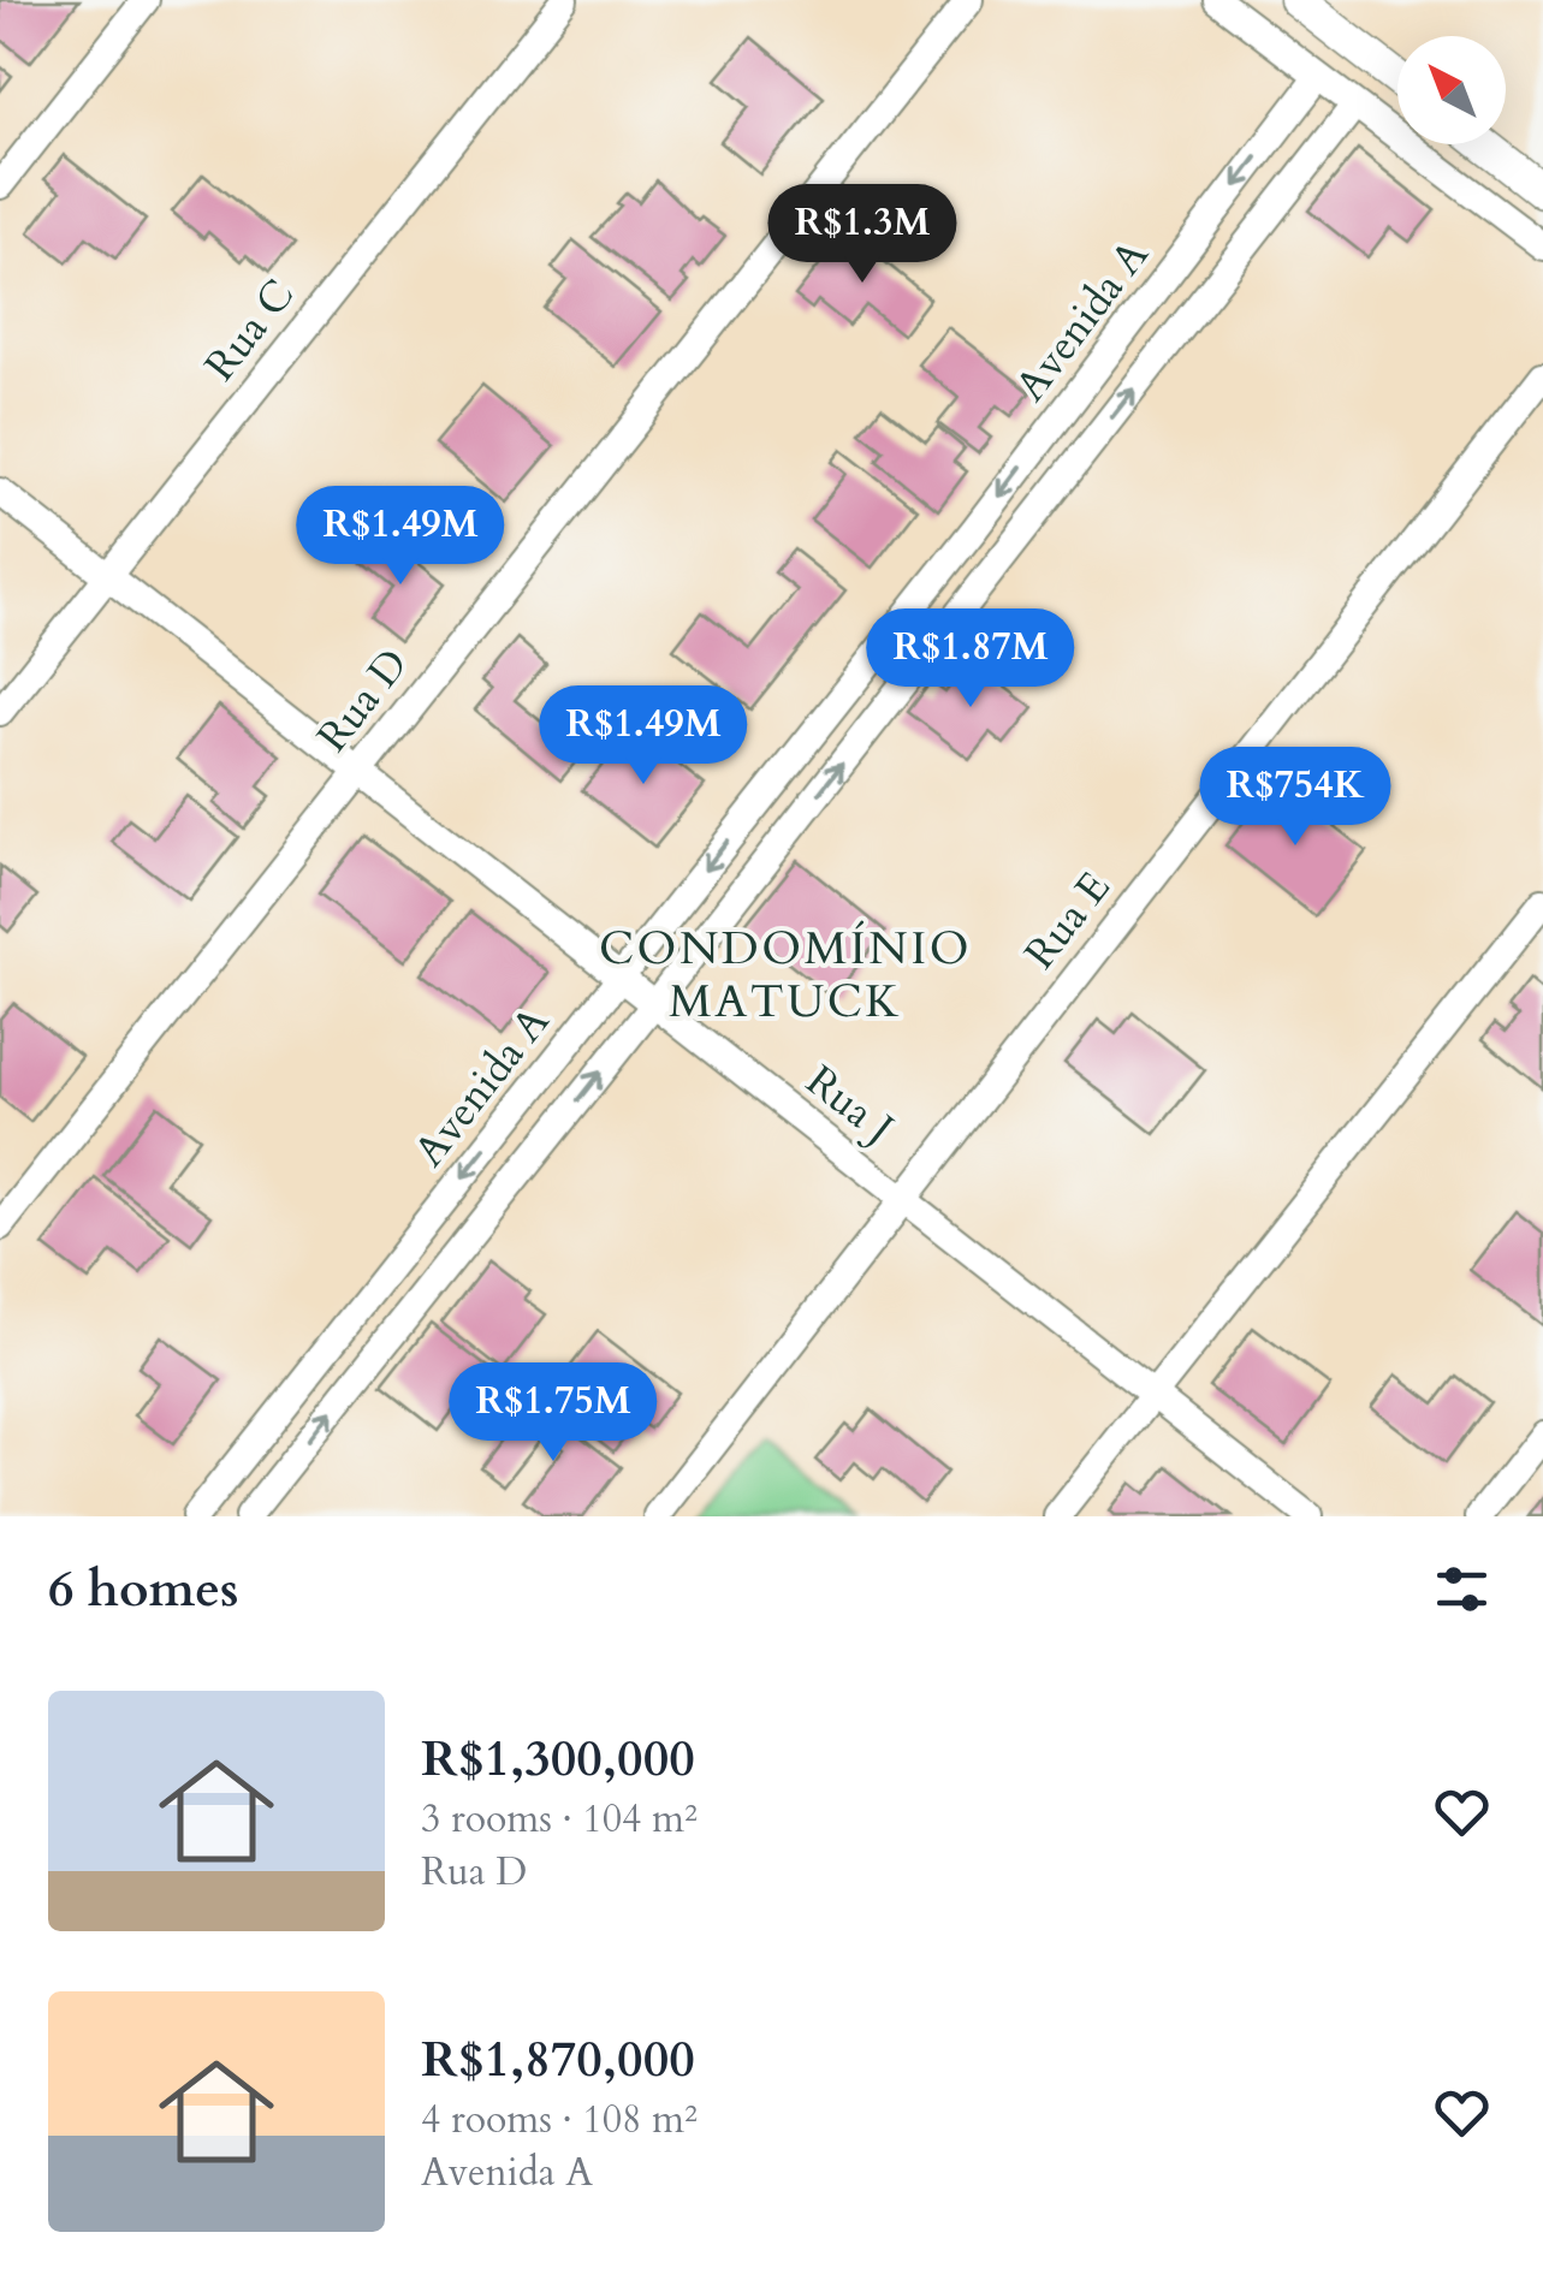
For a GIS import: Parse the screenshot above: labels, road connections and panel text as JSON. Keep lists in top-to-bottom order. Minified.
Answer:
{"streets":{"street":["Avenida A","Rua C","Rua D","Rua E","Rua J"]},"crossings":[["Avenida A","Rua J"],["Rua C","Rua J"],["Rua D","Rua J"],["Rua E","Rua J"]],"districts":["CONDOMÍNIO MATUCK"],"north":"top left","page":{"price":["R$1.3M","R$1.49M","R$1.87M","R$1.49M","R$754K","R$1.75M"],"heading":"6 homes","list":[{"name":"R$1,300,000","note":"3 rooms · 104 m² · Rua D"},{"name":"R$1,870,000","note":"4 rooms · 108 m² · Avenida A"}]}}
